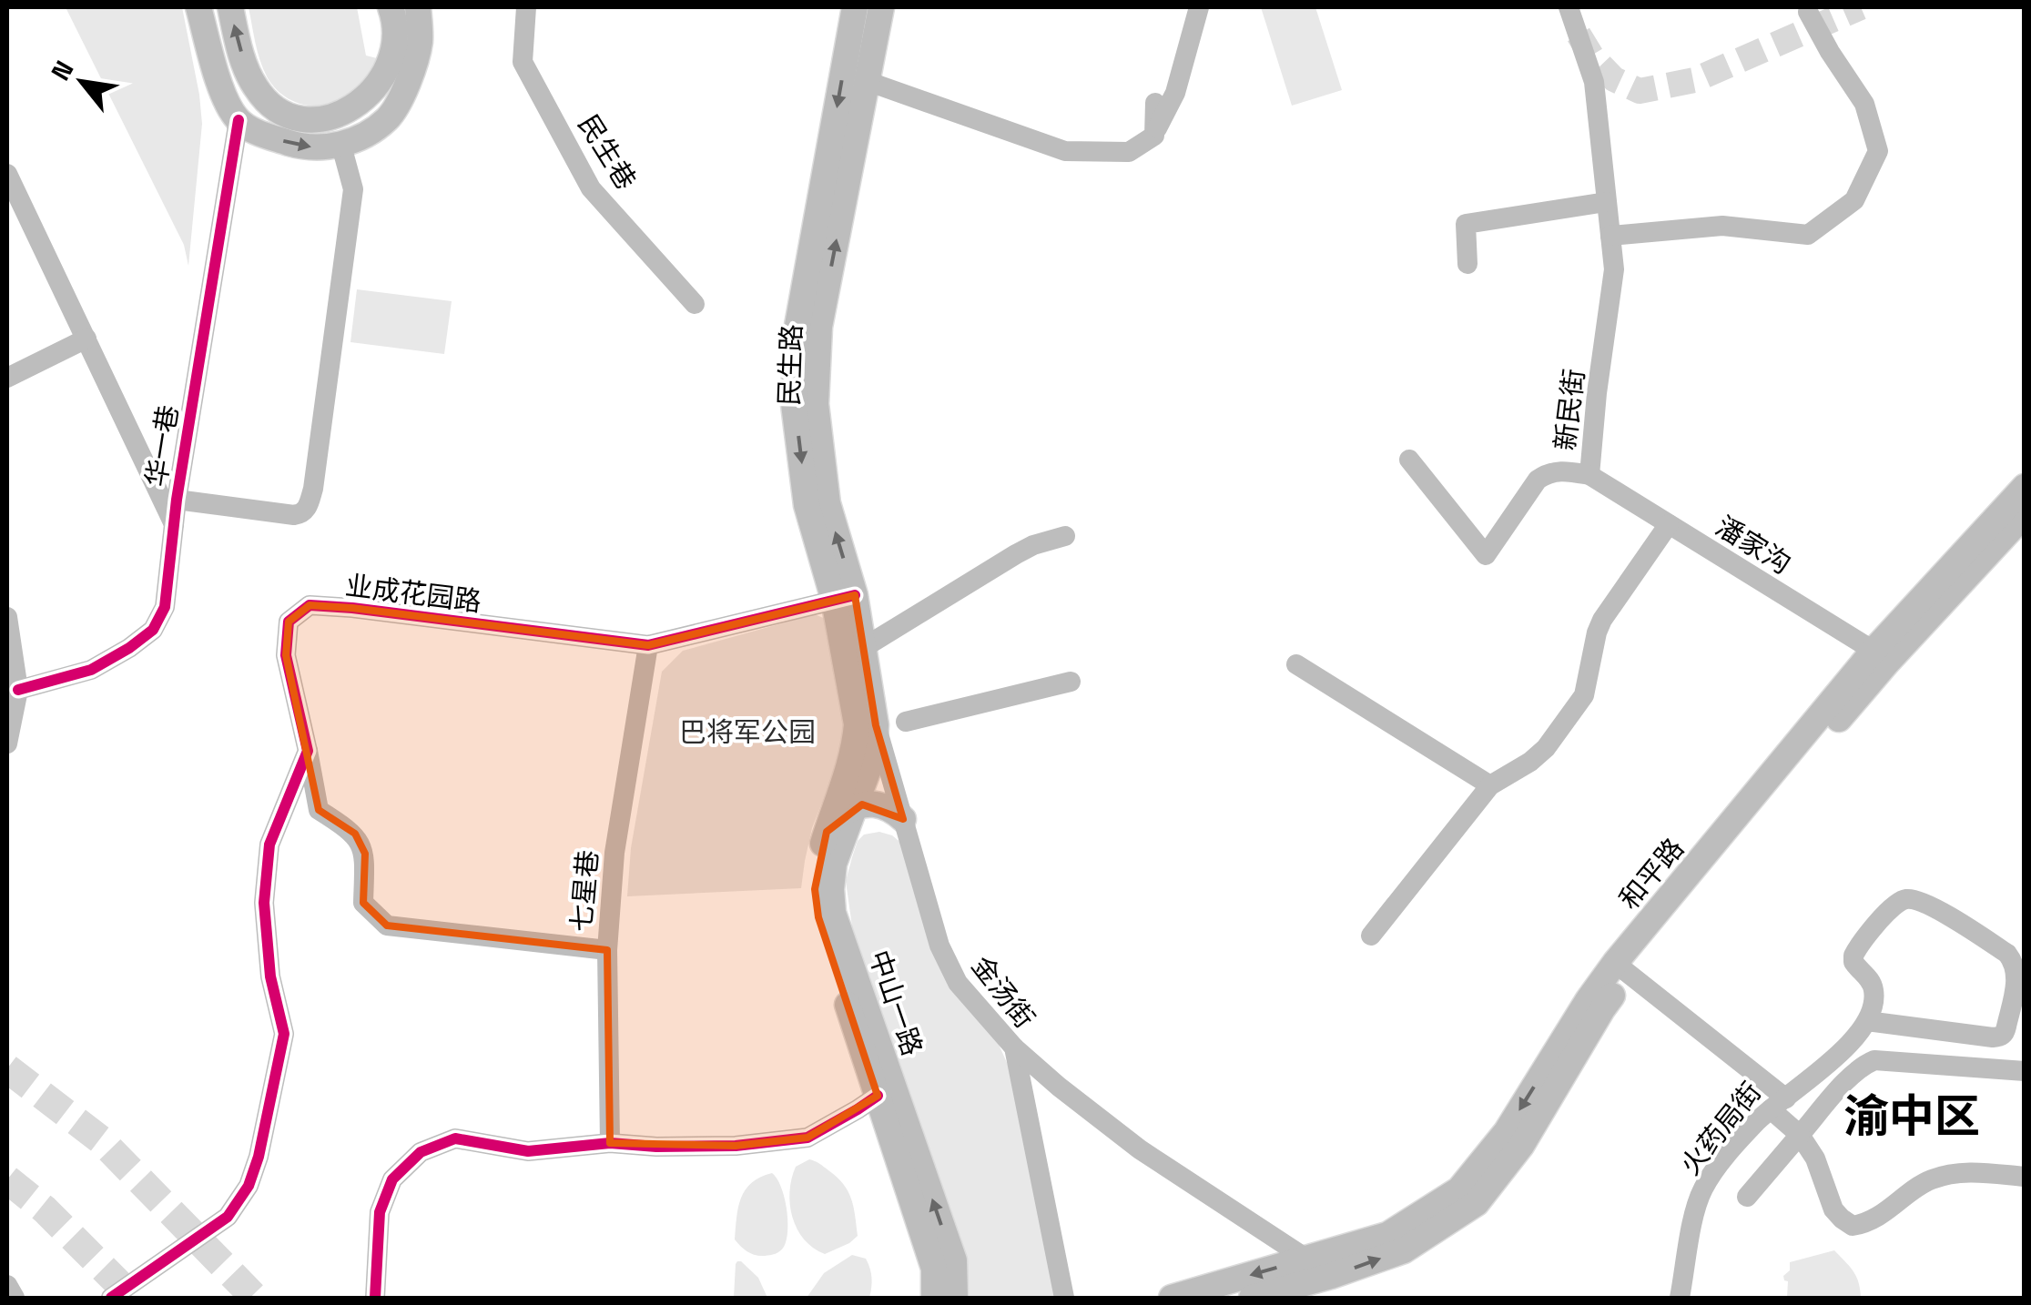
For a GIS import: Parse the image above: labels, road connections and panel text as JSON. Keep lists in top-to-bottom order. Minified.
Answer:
{"streets":{"main road":["民生路","和平路","中山一路"],"street":["民生巷","新民街","华一巷","潘家沟","业成花园路","七星巷","金汤街","火药局街"]},"crossings":[["民生路","业成花园路"],["民生路","金汤街"],["民生路","中山一路"],["新民街","潘家沟"],["潘家沟","和平路"],["业成花园路","七星巷"],["和平路","火药局街"],["金汤街","中山一路"]],"districts":["渝中区"],"parks":["巴将军公园"],"north":"top left"}
